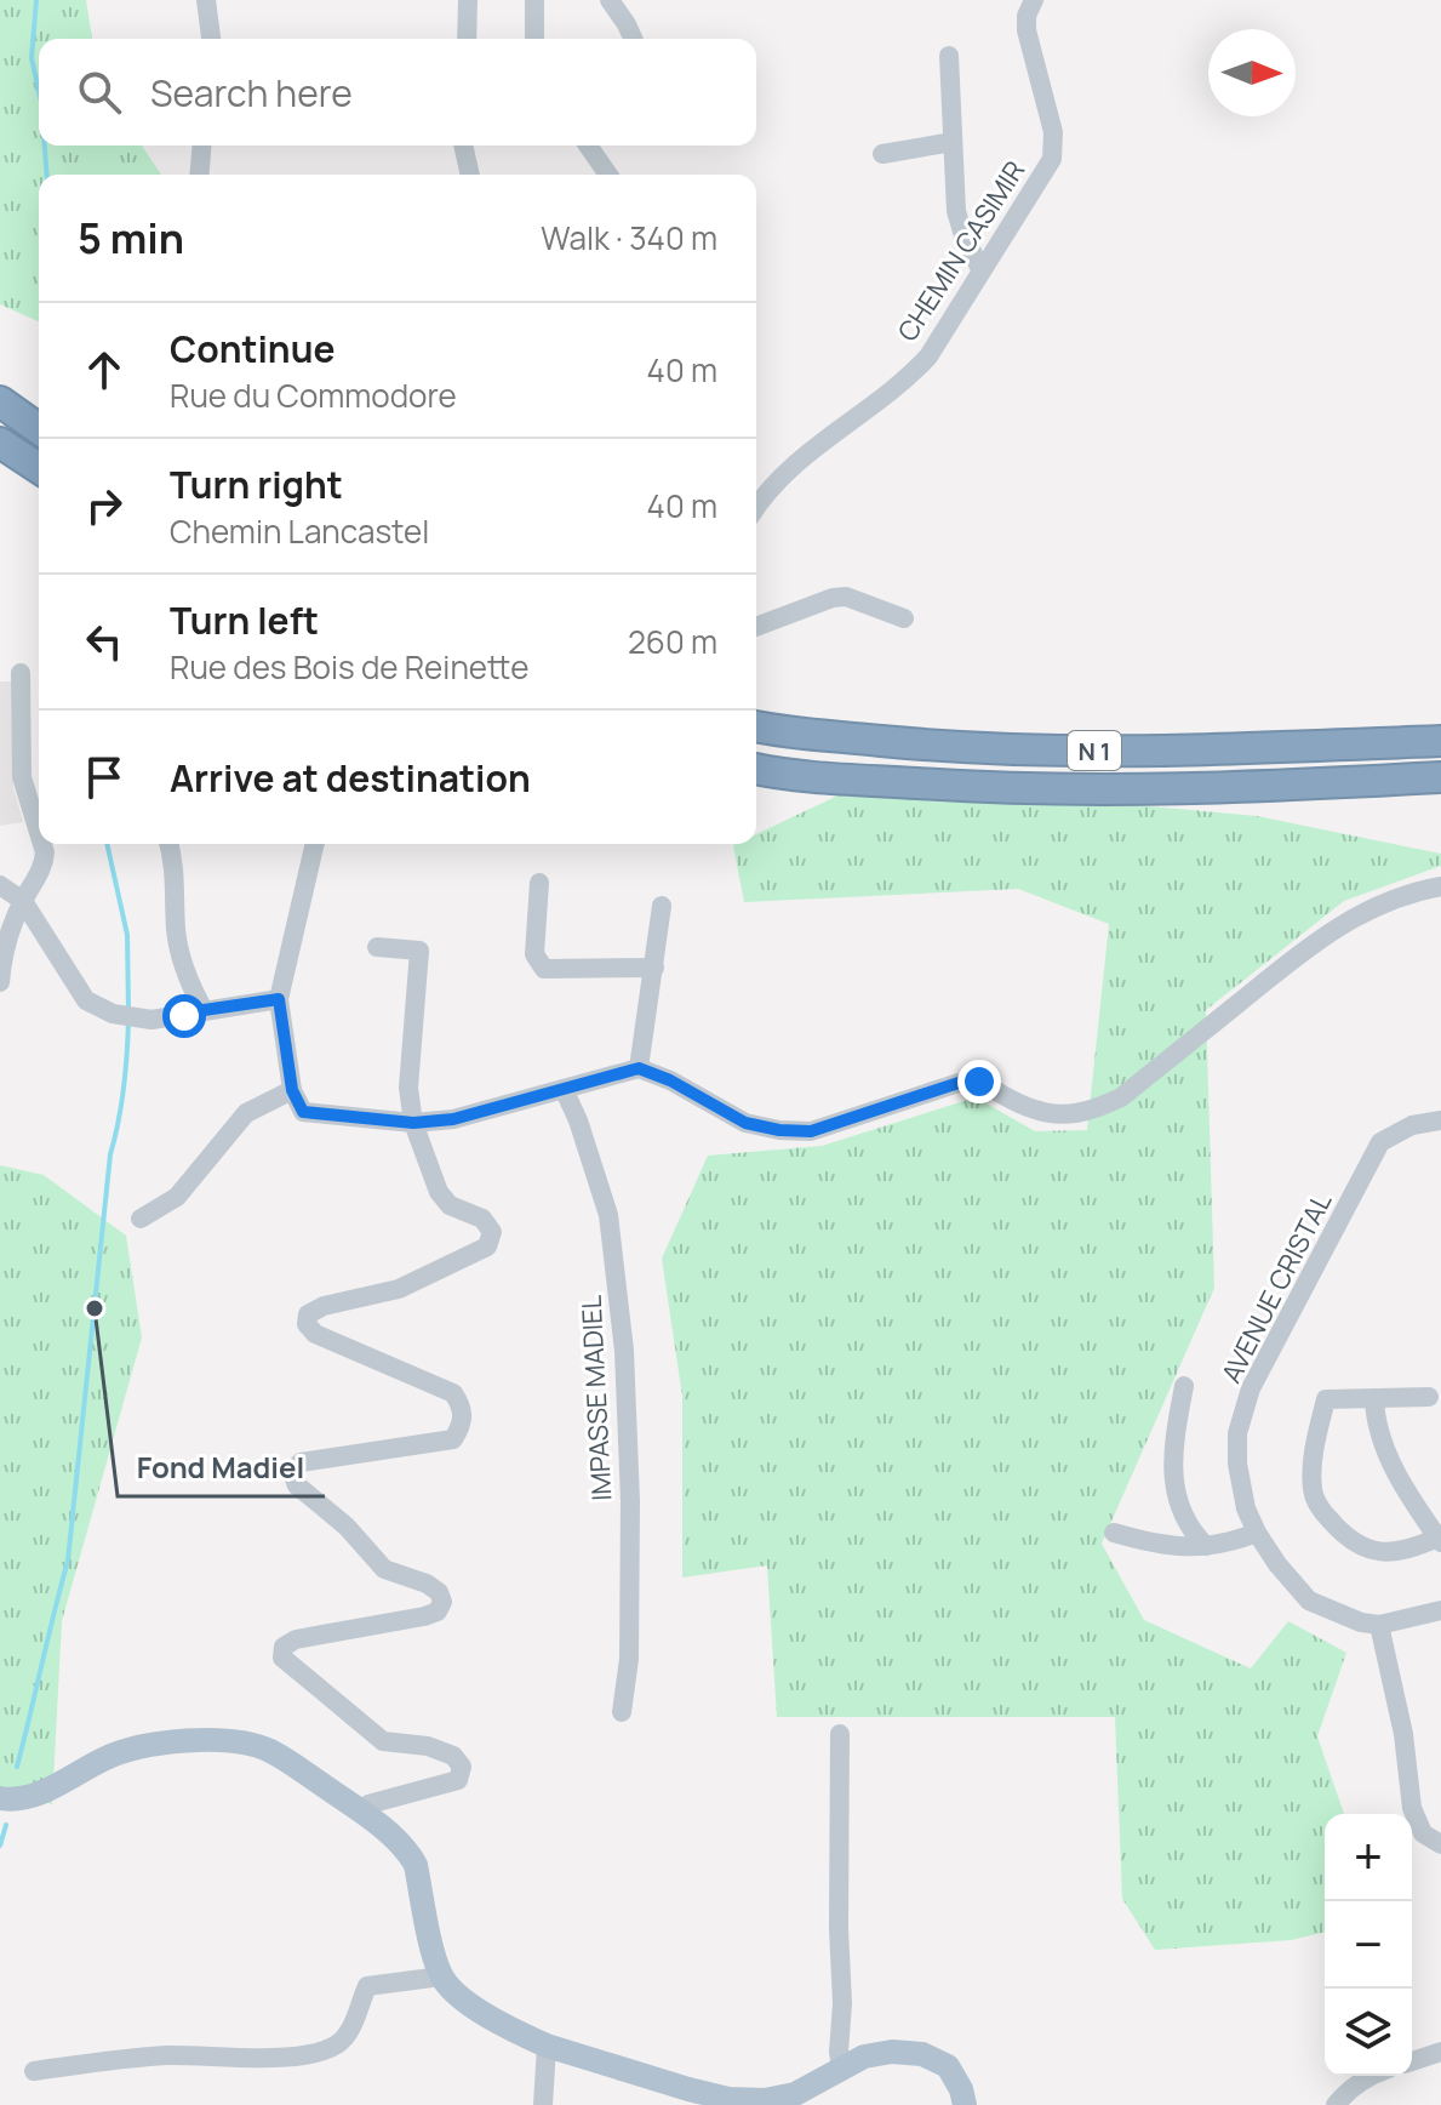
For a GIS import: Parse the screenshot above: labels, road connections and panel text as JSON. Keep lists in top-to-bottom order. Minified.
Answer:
{"streets":{"highway":["N 1"],"street":["CHEMIN CASIMIR","AVENUE CRISTAL","IMPASSE MADIEL"]},"places":["Fond Madiel"],"north":"right","page":{"search":"Search here","heading":["5 min","Walk · 340 m"],"list":[["Continue","Rue du Commodore","40 m"],["Turn right","Chemin Lancastel","40 m"],["Turn left","Rue des Bois de Reinette","260 m"],"Arrive at destination"],"map_buttons":["+","−"]}}
